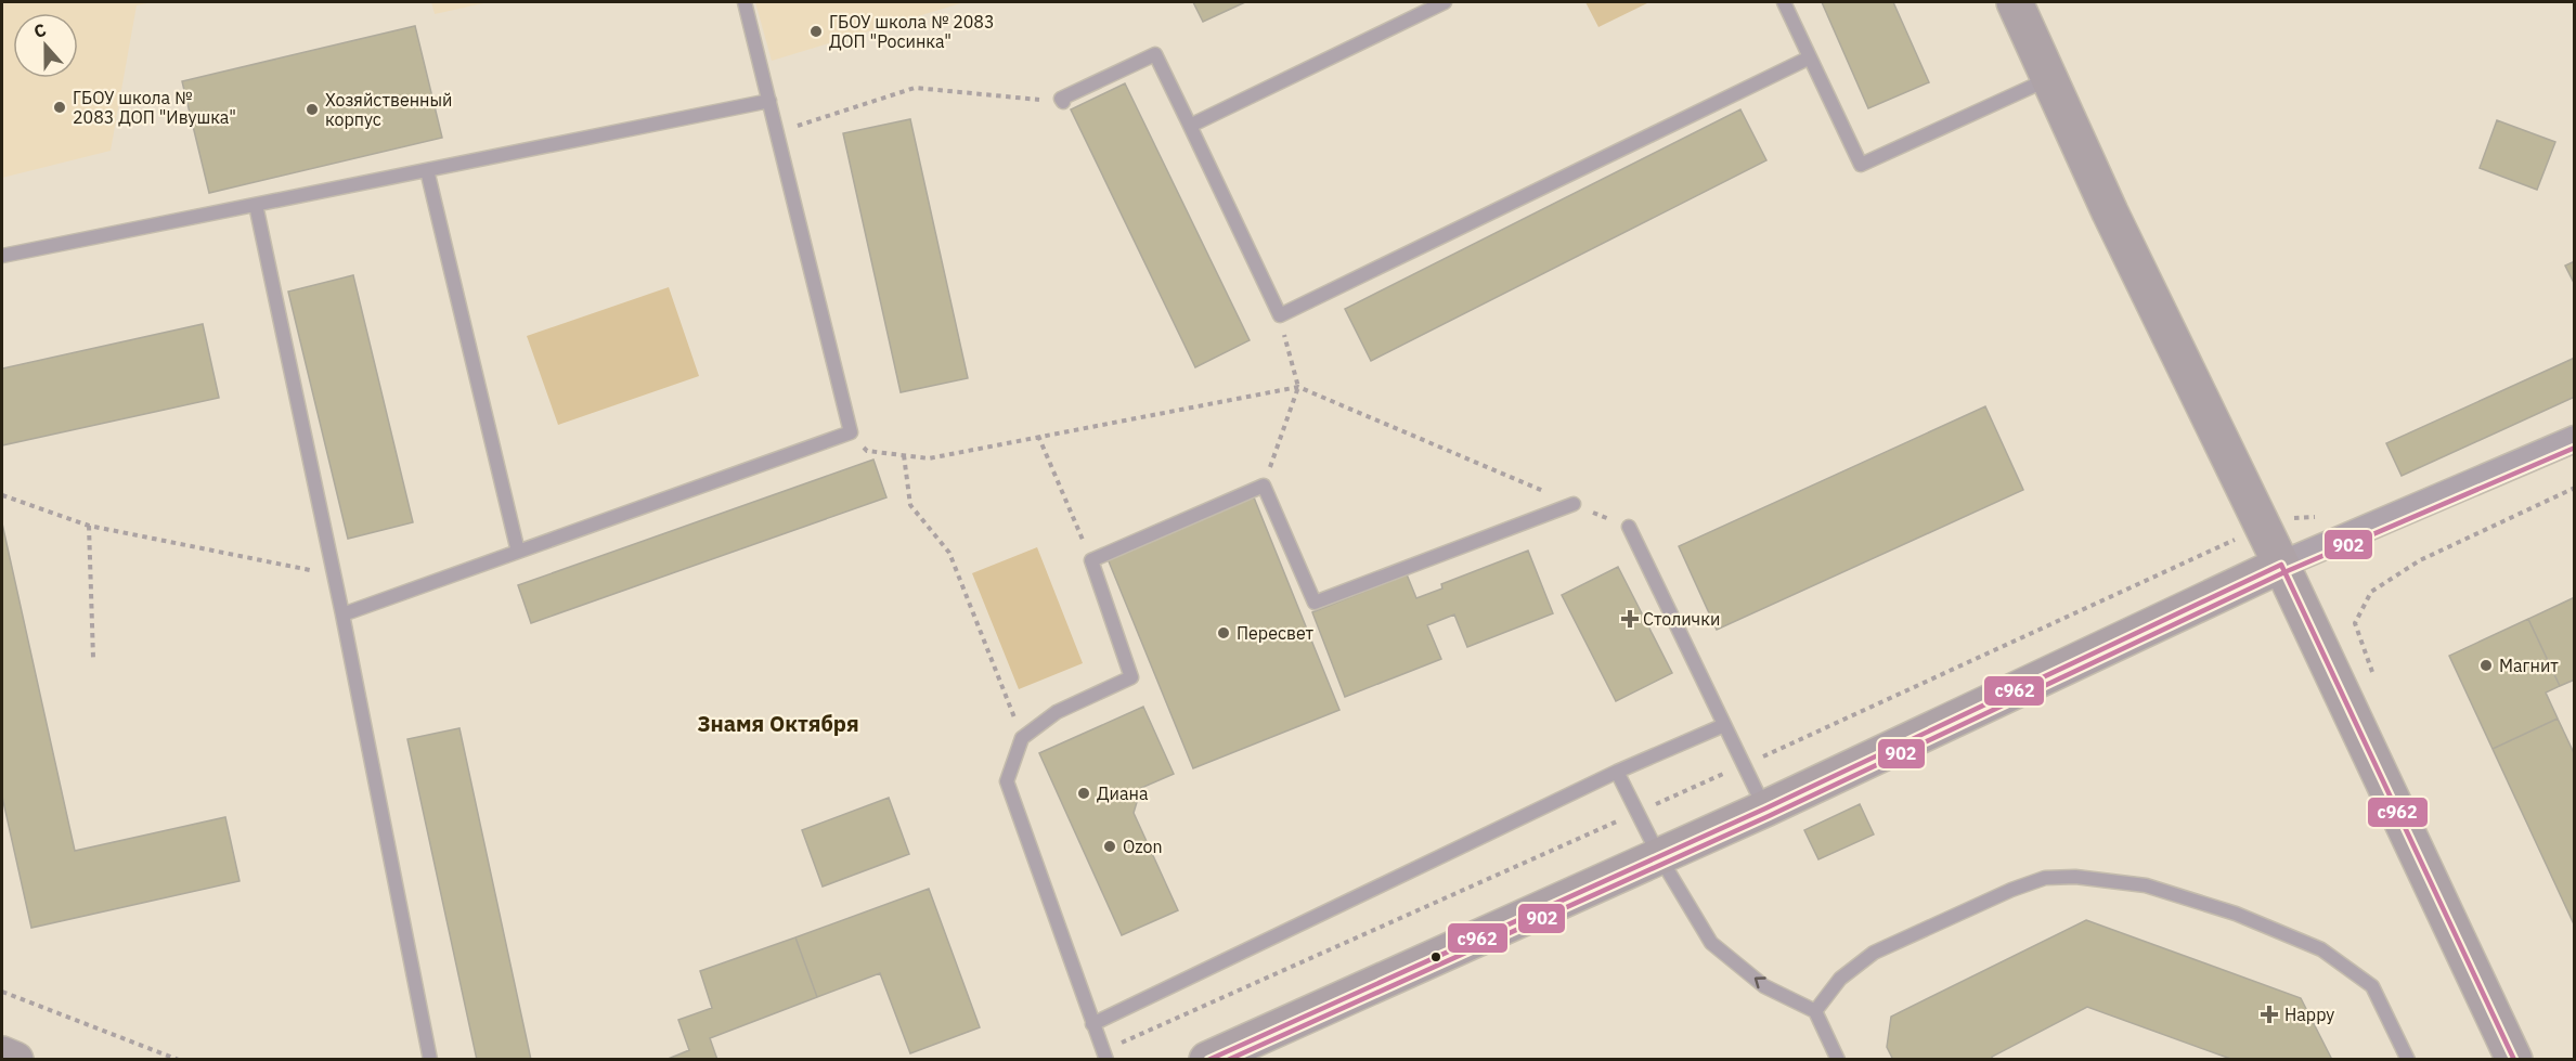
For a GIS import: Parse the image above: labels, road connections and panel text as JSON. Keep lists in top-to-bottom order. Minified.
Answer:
{"districts":["Знамя Октября"],"places":{"other":["ГБОУ школа № 2083 ДОП \"Росинка\"","ГБОУ школа № 2083 ДОП \"Ивушка\"","Хозяйственный корпус","Пересвет","Магнит","Диана","Ozon"],"health":["Столички","Happy"]},"lines":["transit line 902","transit line с962"],"north":"top"}
